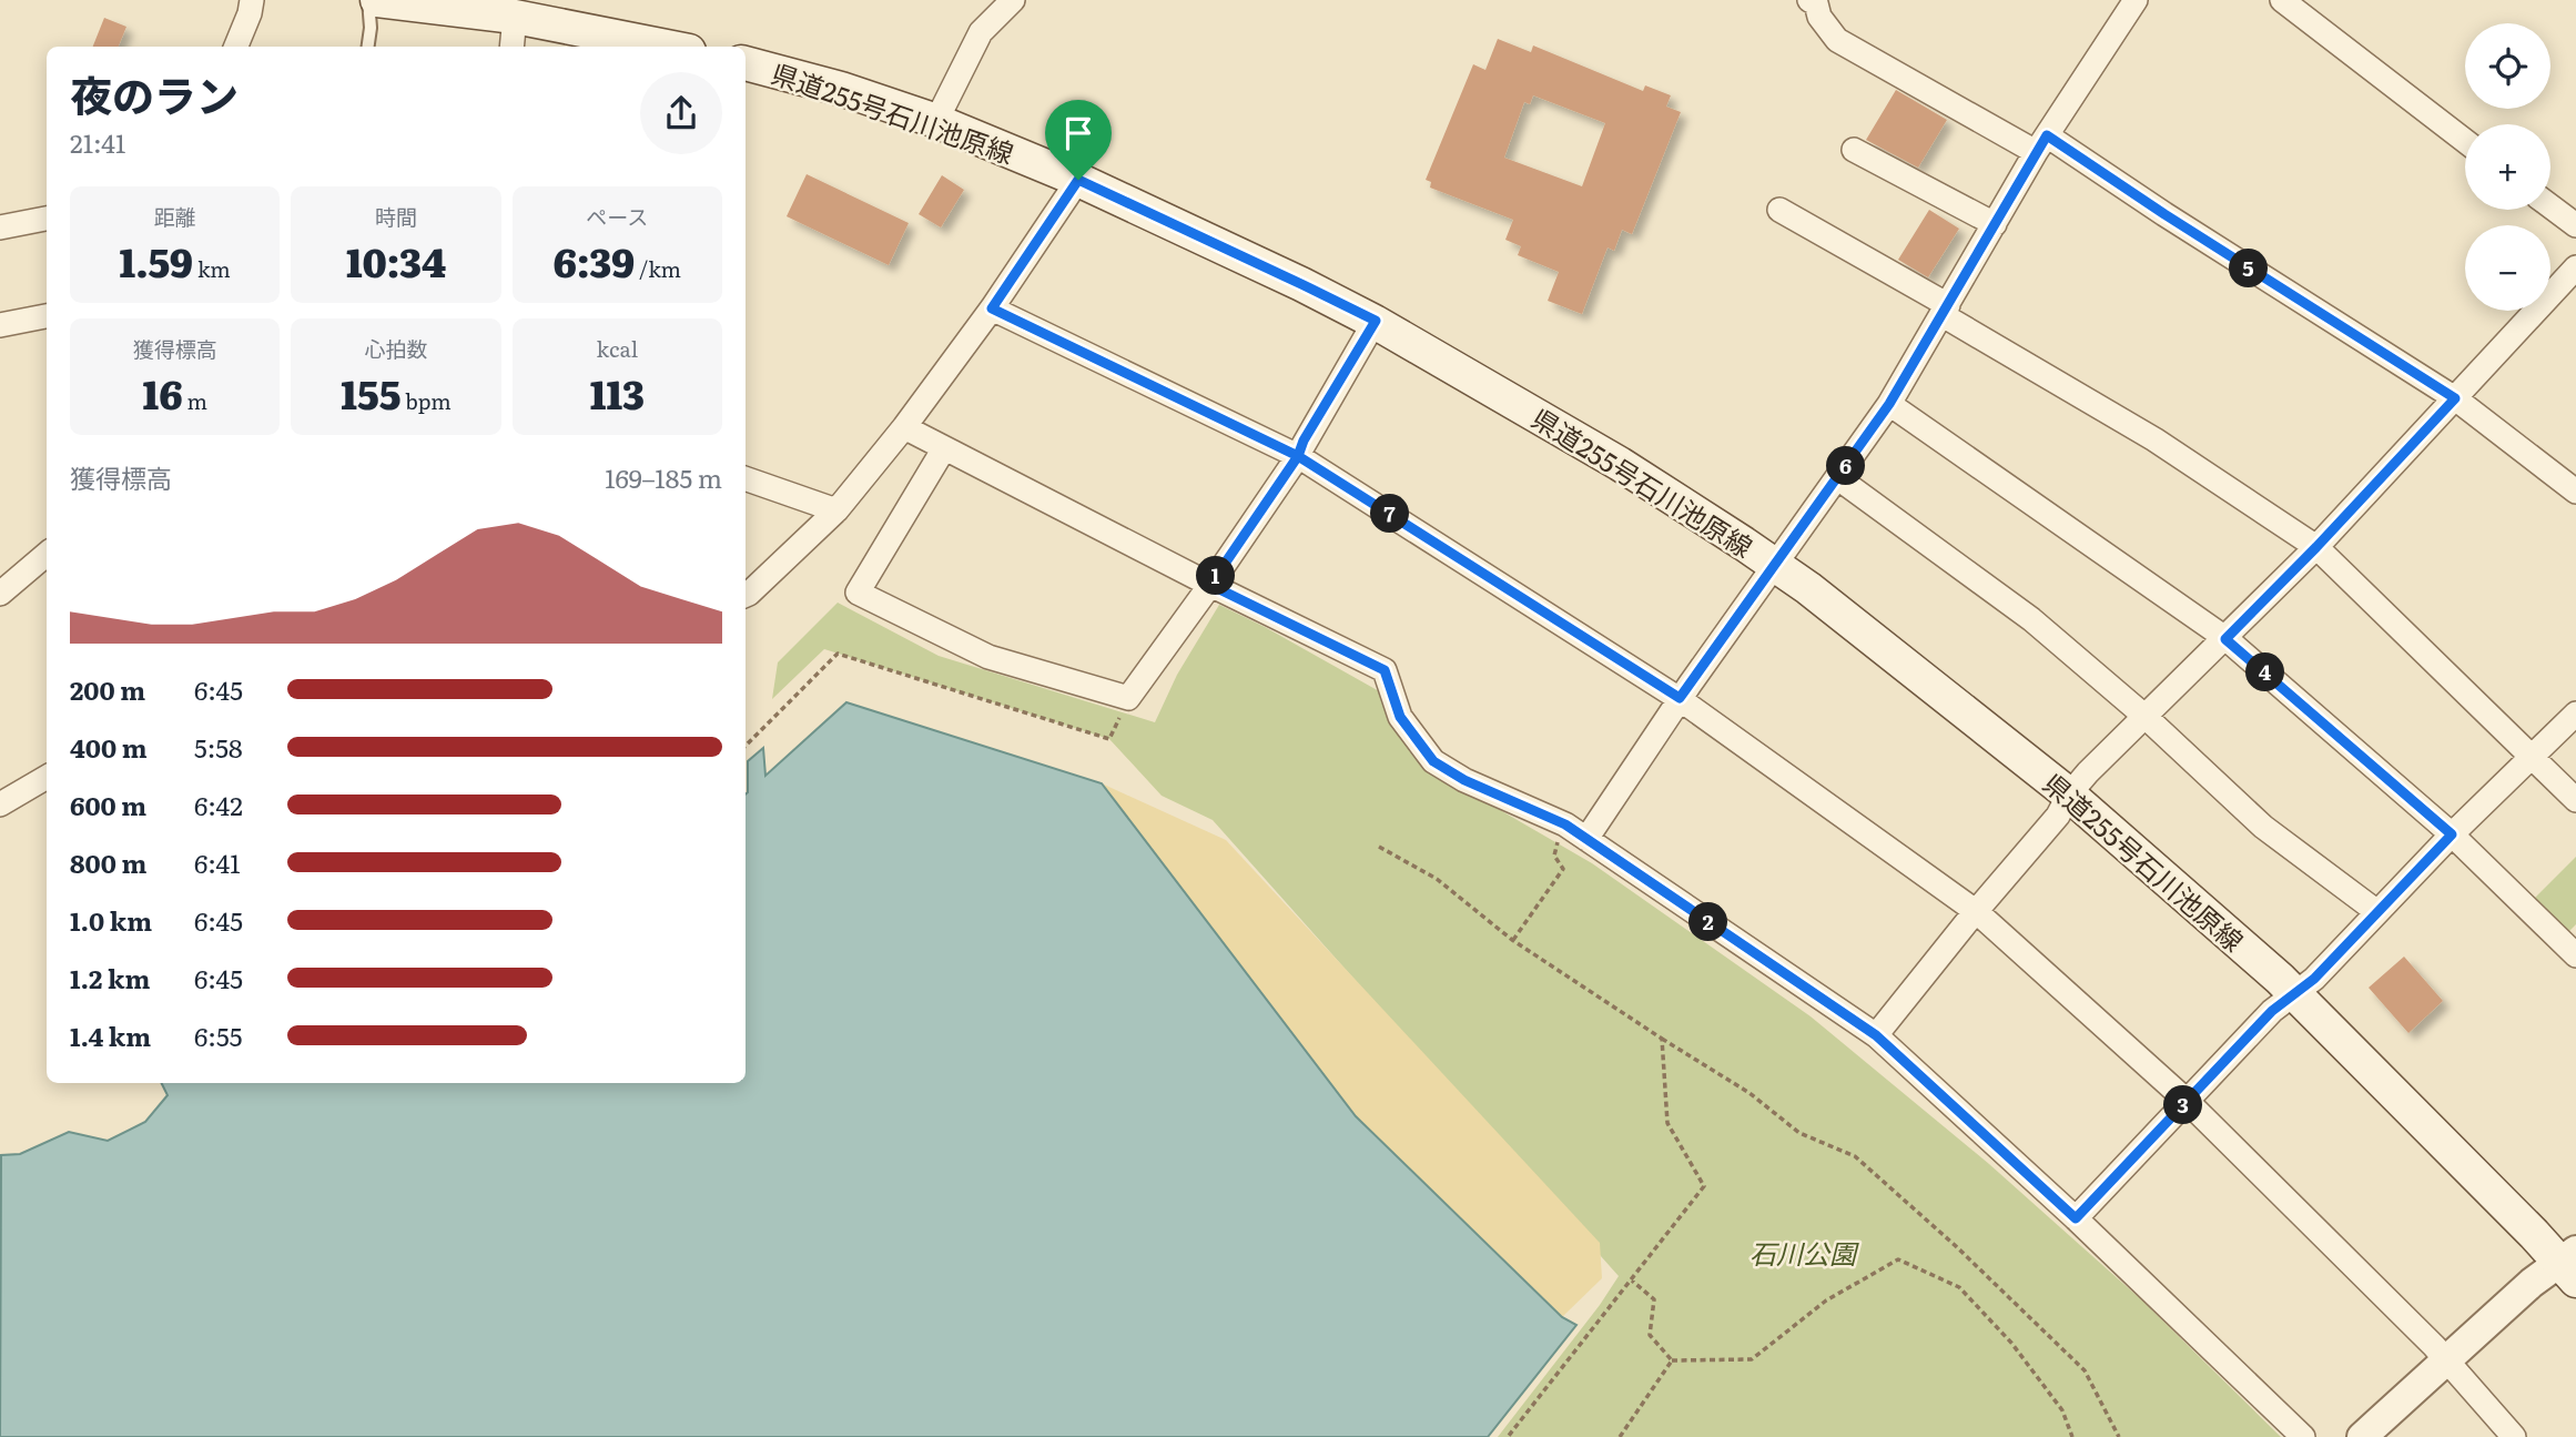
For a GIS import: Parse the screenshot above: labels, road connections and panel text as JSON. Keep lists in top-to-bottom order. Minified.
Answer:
{"streets":{"main road":["県道255号石川池原線"]},"parks":["石川公園"],"page":{"map_buttons":["+","−"],"heading":["夜のラン","21:41"],"stats":[["距離","1.59 km"],["時間","10:34"],["ペース","6:39 /km"],["獲得標高","16 m"],["心拍数","155 bpm"],["kcal","113"]],"pins":["5","6","7","1","4","2","3"],"chart":["獲得標高","169–185 m"],"list":[{"name":"200 m","note":"6:45"},{"name":"400 m","note":"5:58"},{"name":"600 m","note":"6:42"},{"name":"800 m","note":"6:41"},{"name":"1.0 km","note":"6:45"},{"name":"1.2 km","note":"6:45"},{"name":"1.4 km","note":"6:55"}]}}
